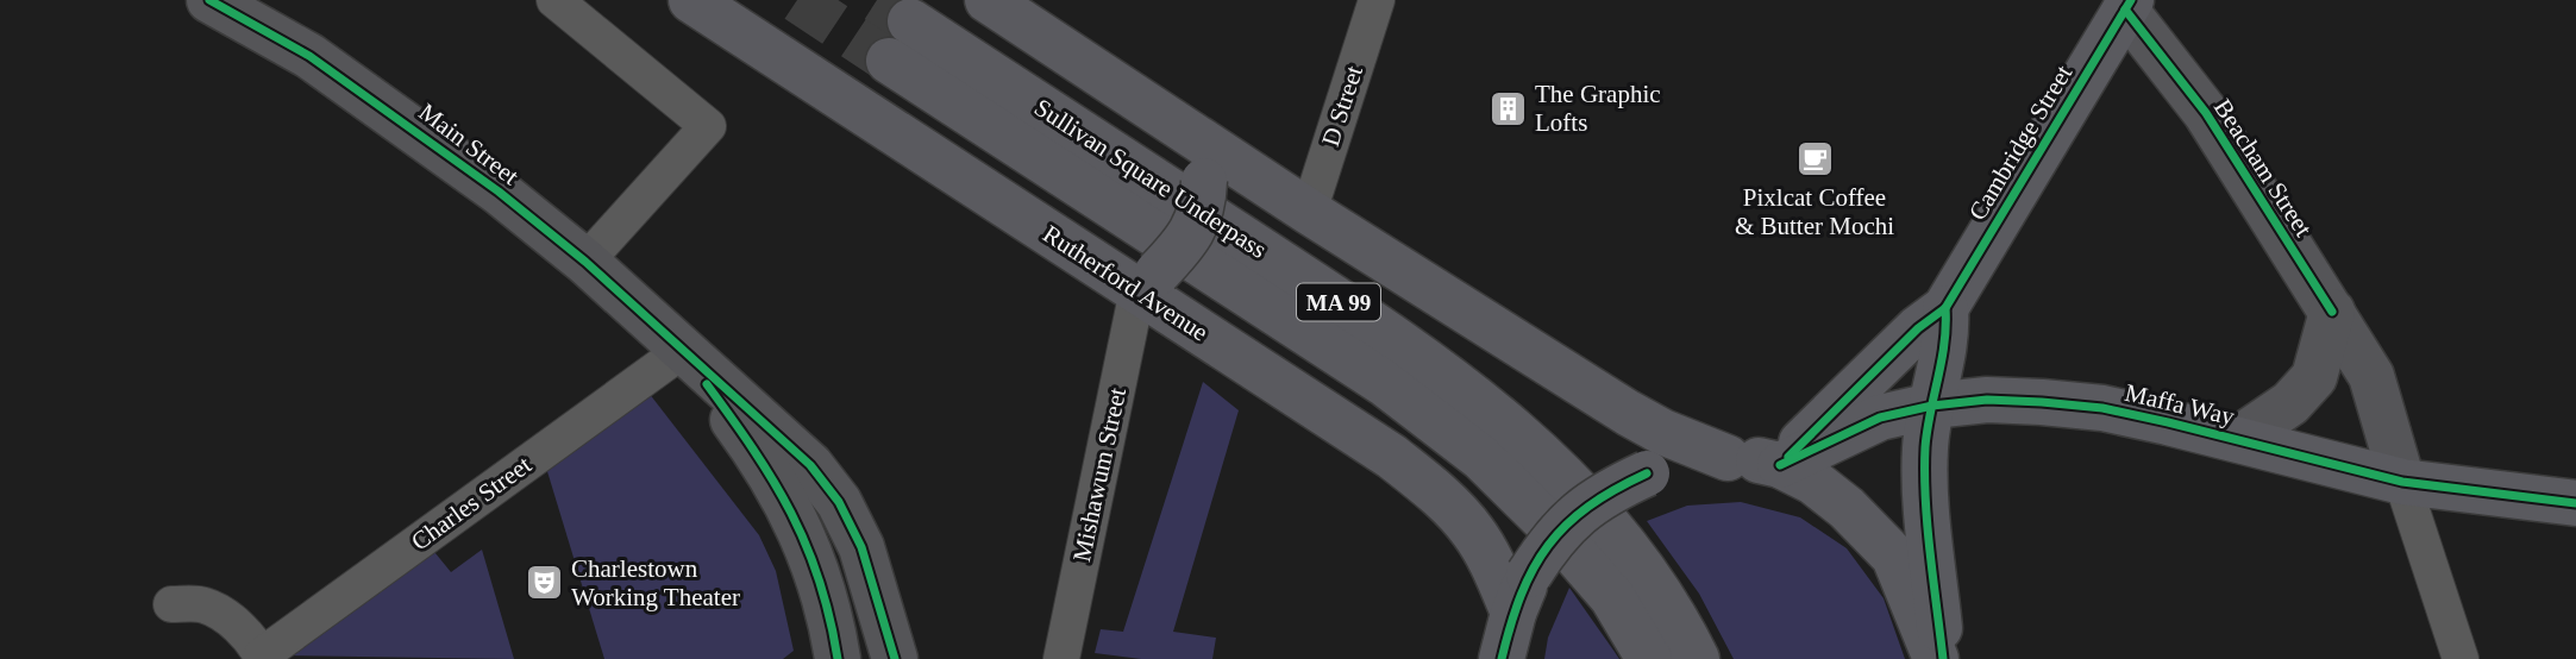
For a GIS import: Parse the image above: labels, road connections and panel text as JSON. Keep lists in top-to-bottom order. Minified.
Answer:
{"streets":{"main road":["Cambridge Street","Main Street","Beacham Street","Sullivan Square Underpass","Rutherford Avenue","MA 99","Maffa Way"],"street":["D Street","Mishawum Street","Charles Street"]},"crossings":[["Cambridge Street","Beacham Street"],["Cambridge Street","Maffa Way"],["Main Street","Charles Street"],["Beacham Street","Maffa Way"],["Rutherford Avenue","Mishawum Street"]],"places":{"building":["The Graphic Lofts"],"cafe":["Pixlcat Coffee & Butter Mochi"],"theatre":["Charlestown Working Theater"]}}
